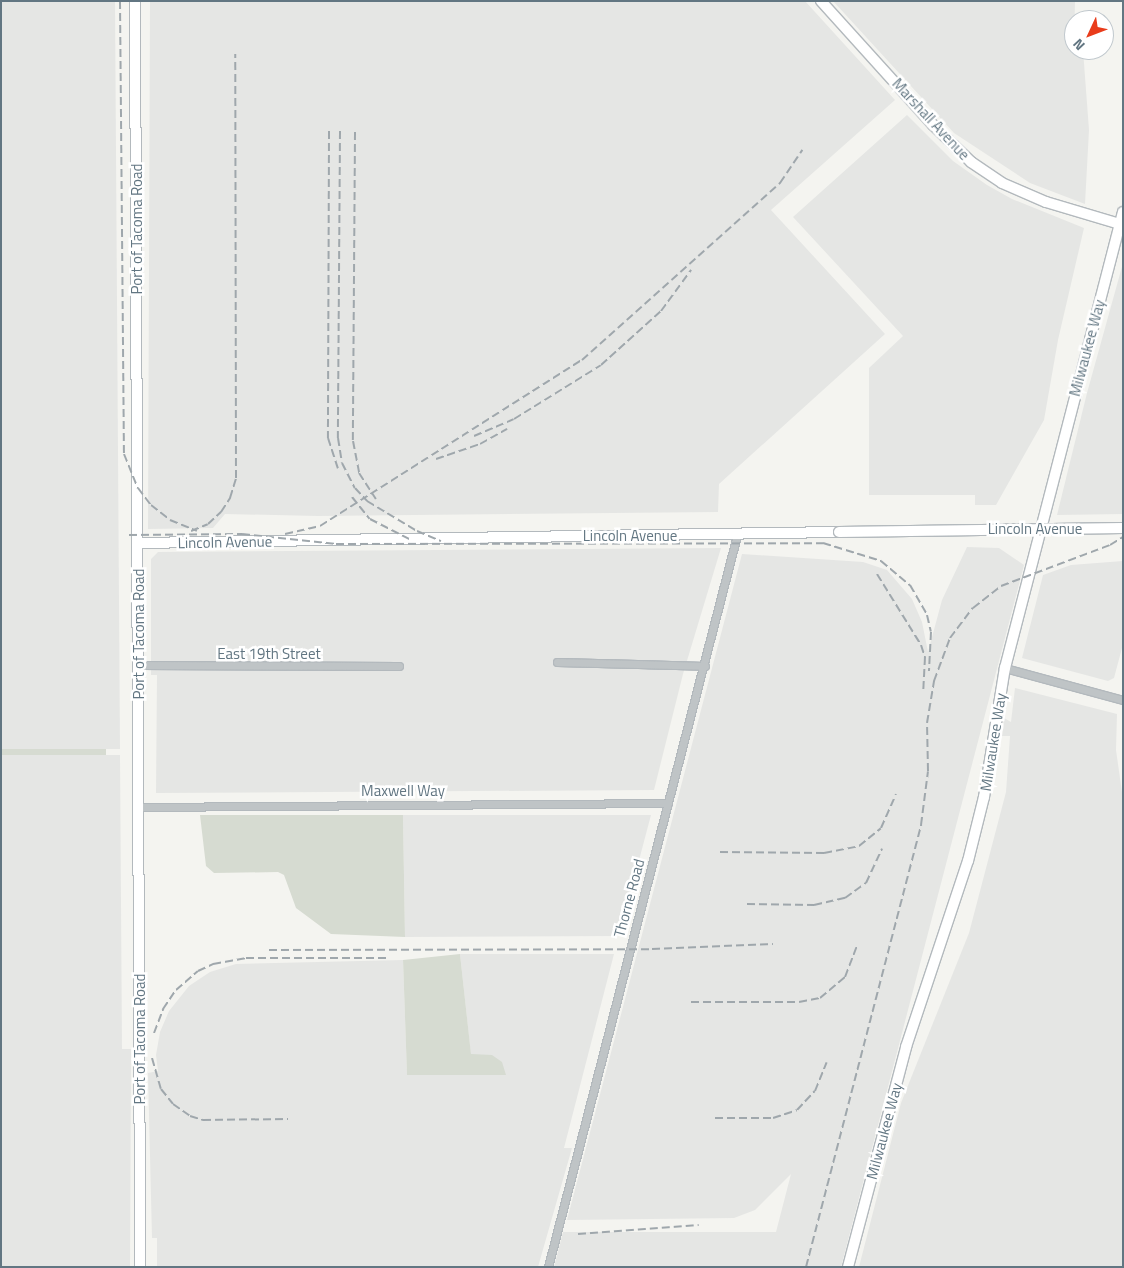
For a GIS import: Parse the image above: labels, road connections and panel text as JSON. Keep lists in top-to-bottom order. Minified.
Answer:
{"streets":{"street":["Marshall Avenue","Port of Tacoma Road","Milwaukee Way","Lincoln Avenue","East 19th Street","Maxwell Way","Thorne Road"]},"crossings":[["Marshall Avenue","Milwaukee Way"],["Port of Tacoma Road","Lincoln Avenue"],["Port of Tacoma Road","East 19th Street"],["Port of Tacoma Road","Maxwell Way"],["Lincoln Avenue","Thorne Road"],["Maxwell Way","Thorne Road"]],"north":"bottom left"}
